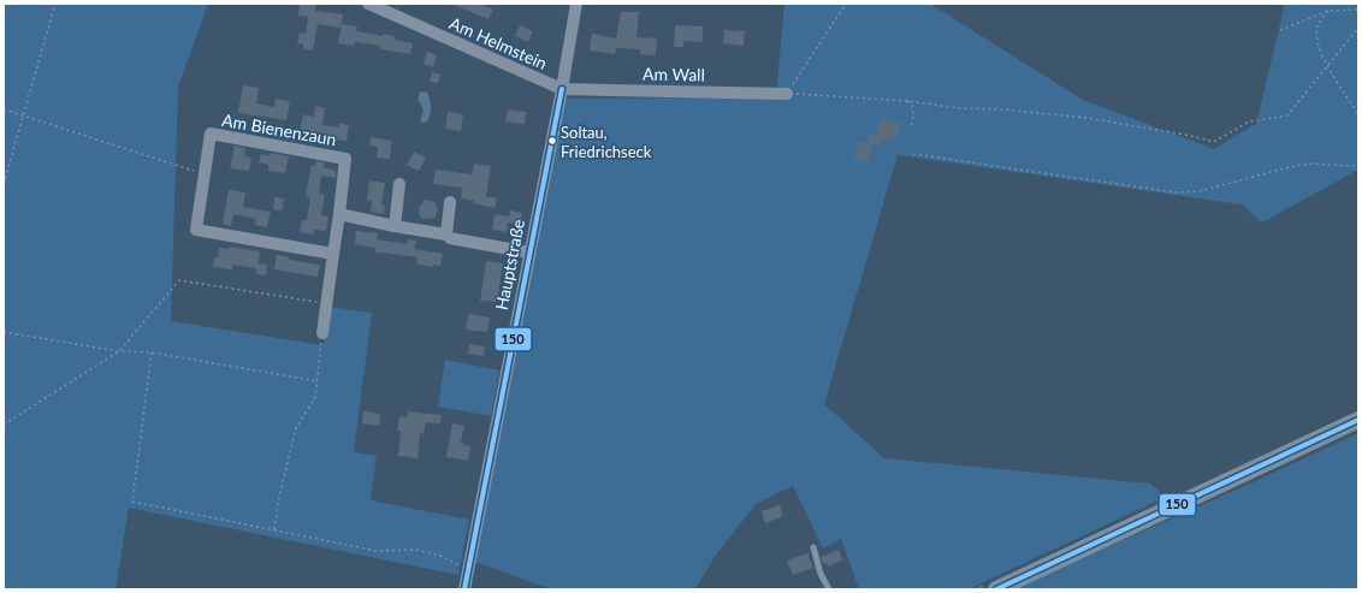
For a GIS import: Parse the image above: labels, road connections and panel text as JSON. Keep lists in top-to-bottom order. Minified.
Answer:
{"streets":{"street":["Am Helmstein","Am Wall","Am Bienenzaun","Hauptstraße"]},"crossings":[["Am Helmstein","Am Wall"],["Am Helmstein","Hauptstraße"],["Am Wall","Hauptstraße"]],"places":["Soltau, Friedrichseck"],"lines":["transit line 150"]}
